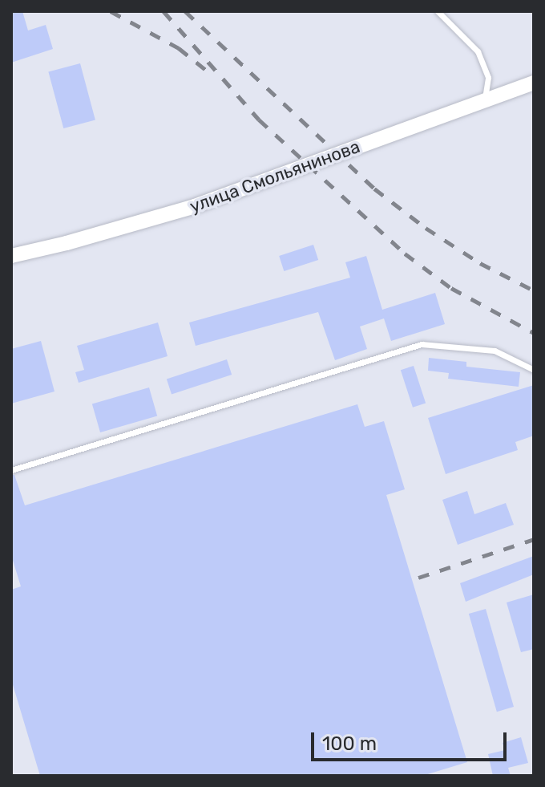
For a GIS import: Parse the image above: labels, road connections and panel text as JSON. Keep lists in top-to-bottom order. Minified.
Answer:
{"streets":{"street":["улица Смольянинова"]},"scale_bar":"100 m"}
